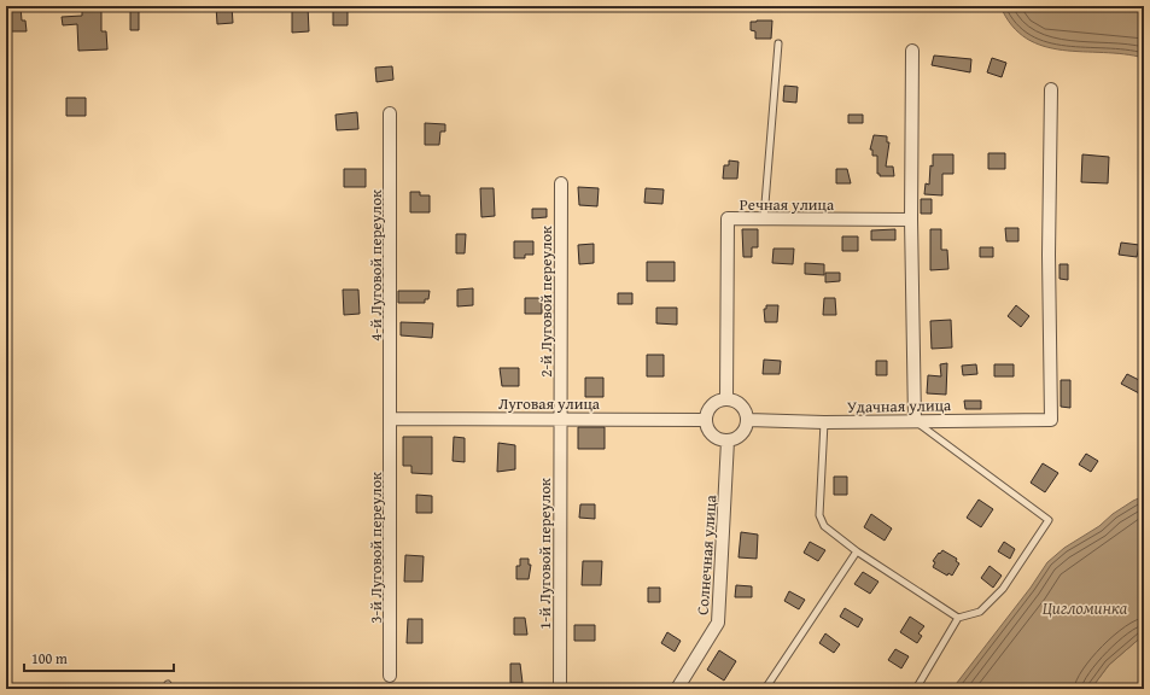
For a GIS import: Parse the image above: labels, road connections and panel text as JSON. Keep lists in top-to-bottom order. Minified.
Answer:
{"streets":{"street":["Речная улица","4-й Луговой переулок","2-й Луговой переулок","Луговая улица","Удачная улица","3-й Луговой переулок","1-й Луговой переулок","Солнечная улица"]},"crossings":[["Речная улица","Луговая улица"],["Речная улица","Удачная улица"],["Речная улица","Солнечная улица"],["4-й Луговой переулок","Луговая улица"],["4-й Луговой переулок","3-й Луговой переулок"],["2-й Луговой переулок","Луговая улица"],["2-й Луговой переулок","1-й Луговой переулок"],["Луговая улица","Удачная улица"],["Луговая улица","3-й Луговой переулок"],["Луговая улица","1-й Луговой переулок"],["Луговая улица","Солнечная улица"],["Удачная улица","Солнечная улица"]],"water":["Цигломинка"],"scale_bar":"100 m"}
